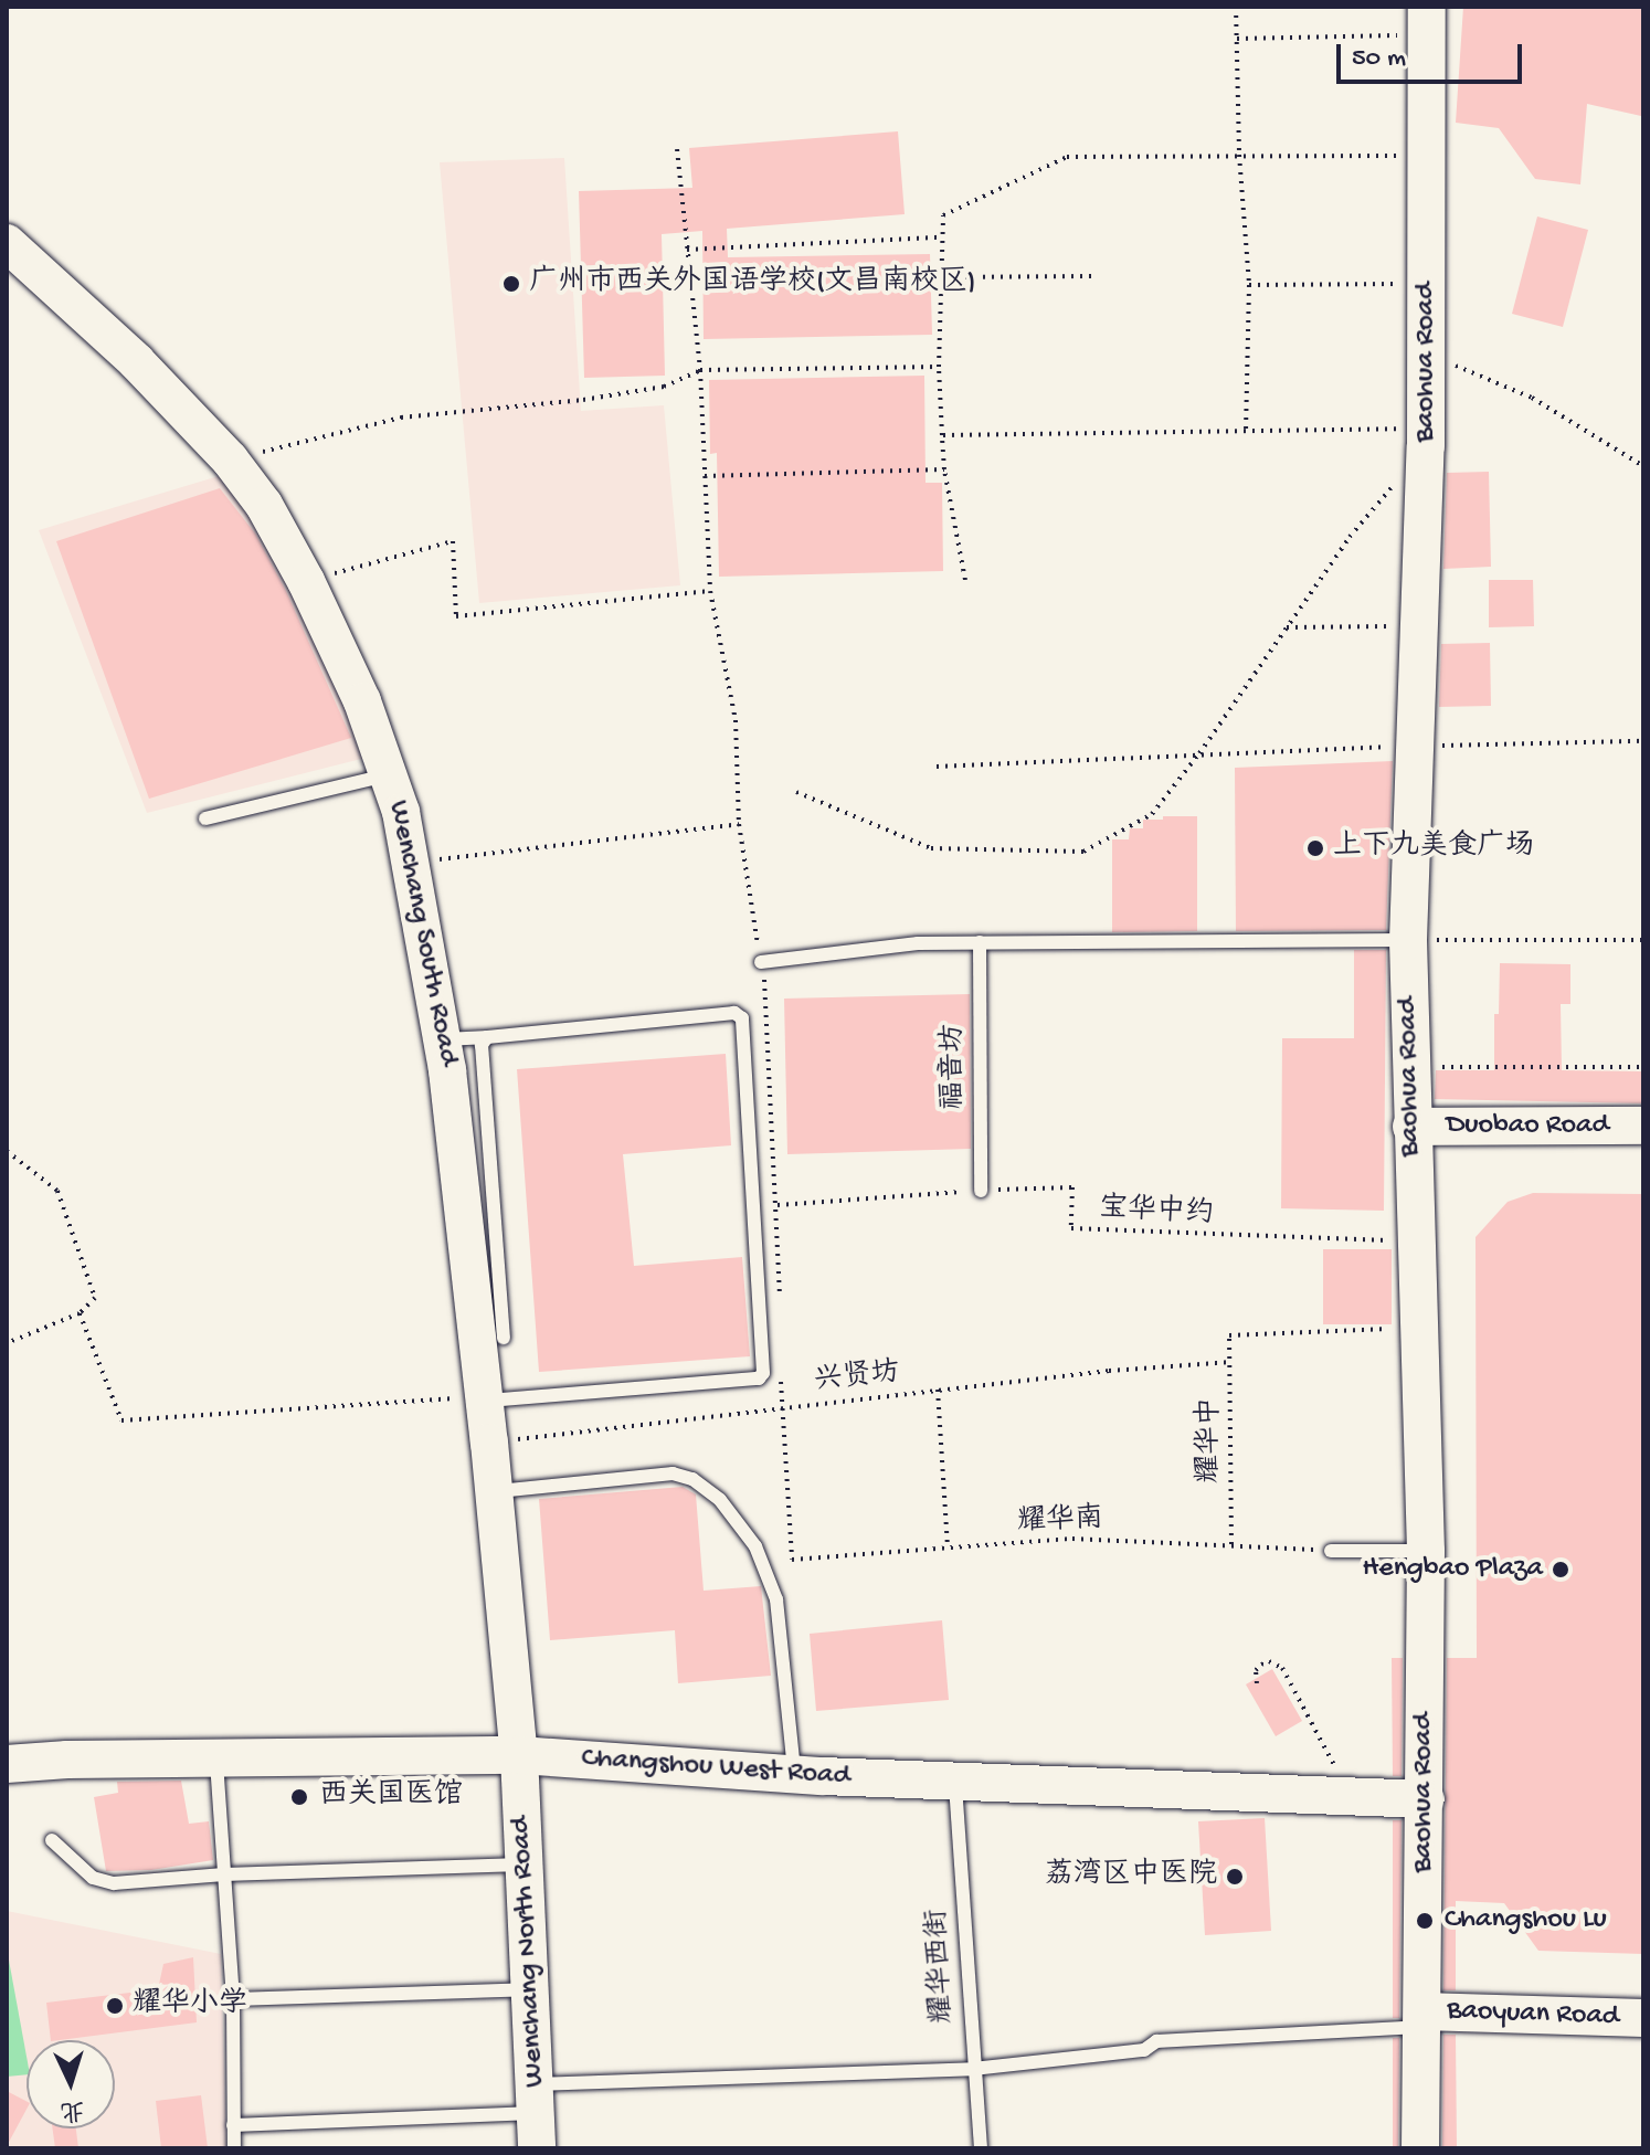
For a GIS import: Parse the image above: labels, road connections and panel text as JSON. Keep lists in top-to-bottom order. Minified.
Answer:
{"streets":{"street":["Baohua Road","Wenchang South Road","Duobao Road","Changshou West Road","Wenchang North Road","Baoyuan Road"],"lane":["福音坊","耀华西街"],"path":["宝华中约","兴贤坊","耀华中","耀华南"]},"crossings":[["Baohua Road","Duobao Road"],["Baohua Road","宝华中约"],["Baohua Road","耀华中"],["Baohua Road","Changshou West Road"],["Baohua Road","Baoyuan Road"],["Wenchang South Road","兴贤坊"],["Wenchang South Road","Changshou West Road"],["Wenchang South Road","Wenchang North Road"],["福音坊","宝华中约"],["兴贤坊","耀华中"],["耀华中","耀华南"],["Changshou West Road","Wenchang North Road"],["Changshou West Road","耀华西街"]],"places":["广州市西关外国语学校(文昌南校区)","上下九美食广场","Hengbao Plaza","西关国医馆","荔湾区中医院","Changshou Lu","耀华小学"],"scale_bar":"50 m","north":"bottom"}
